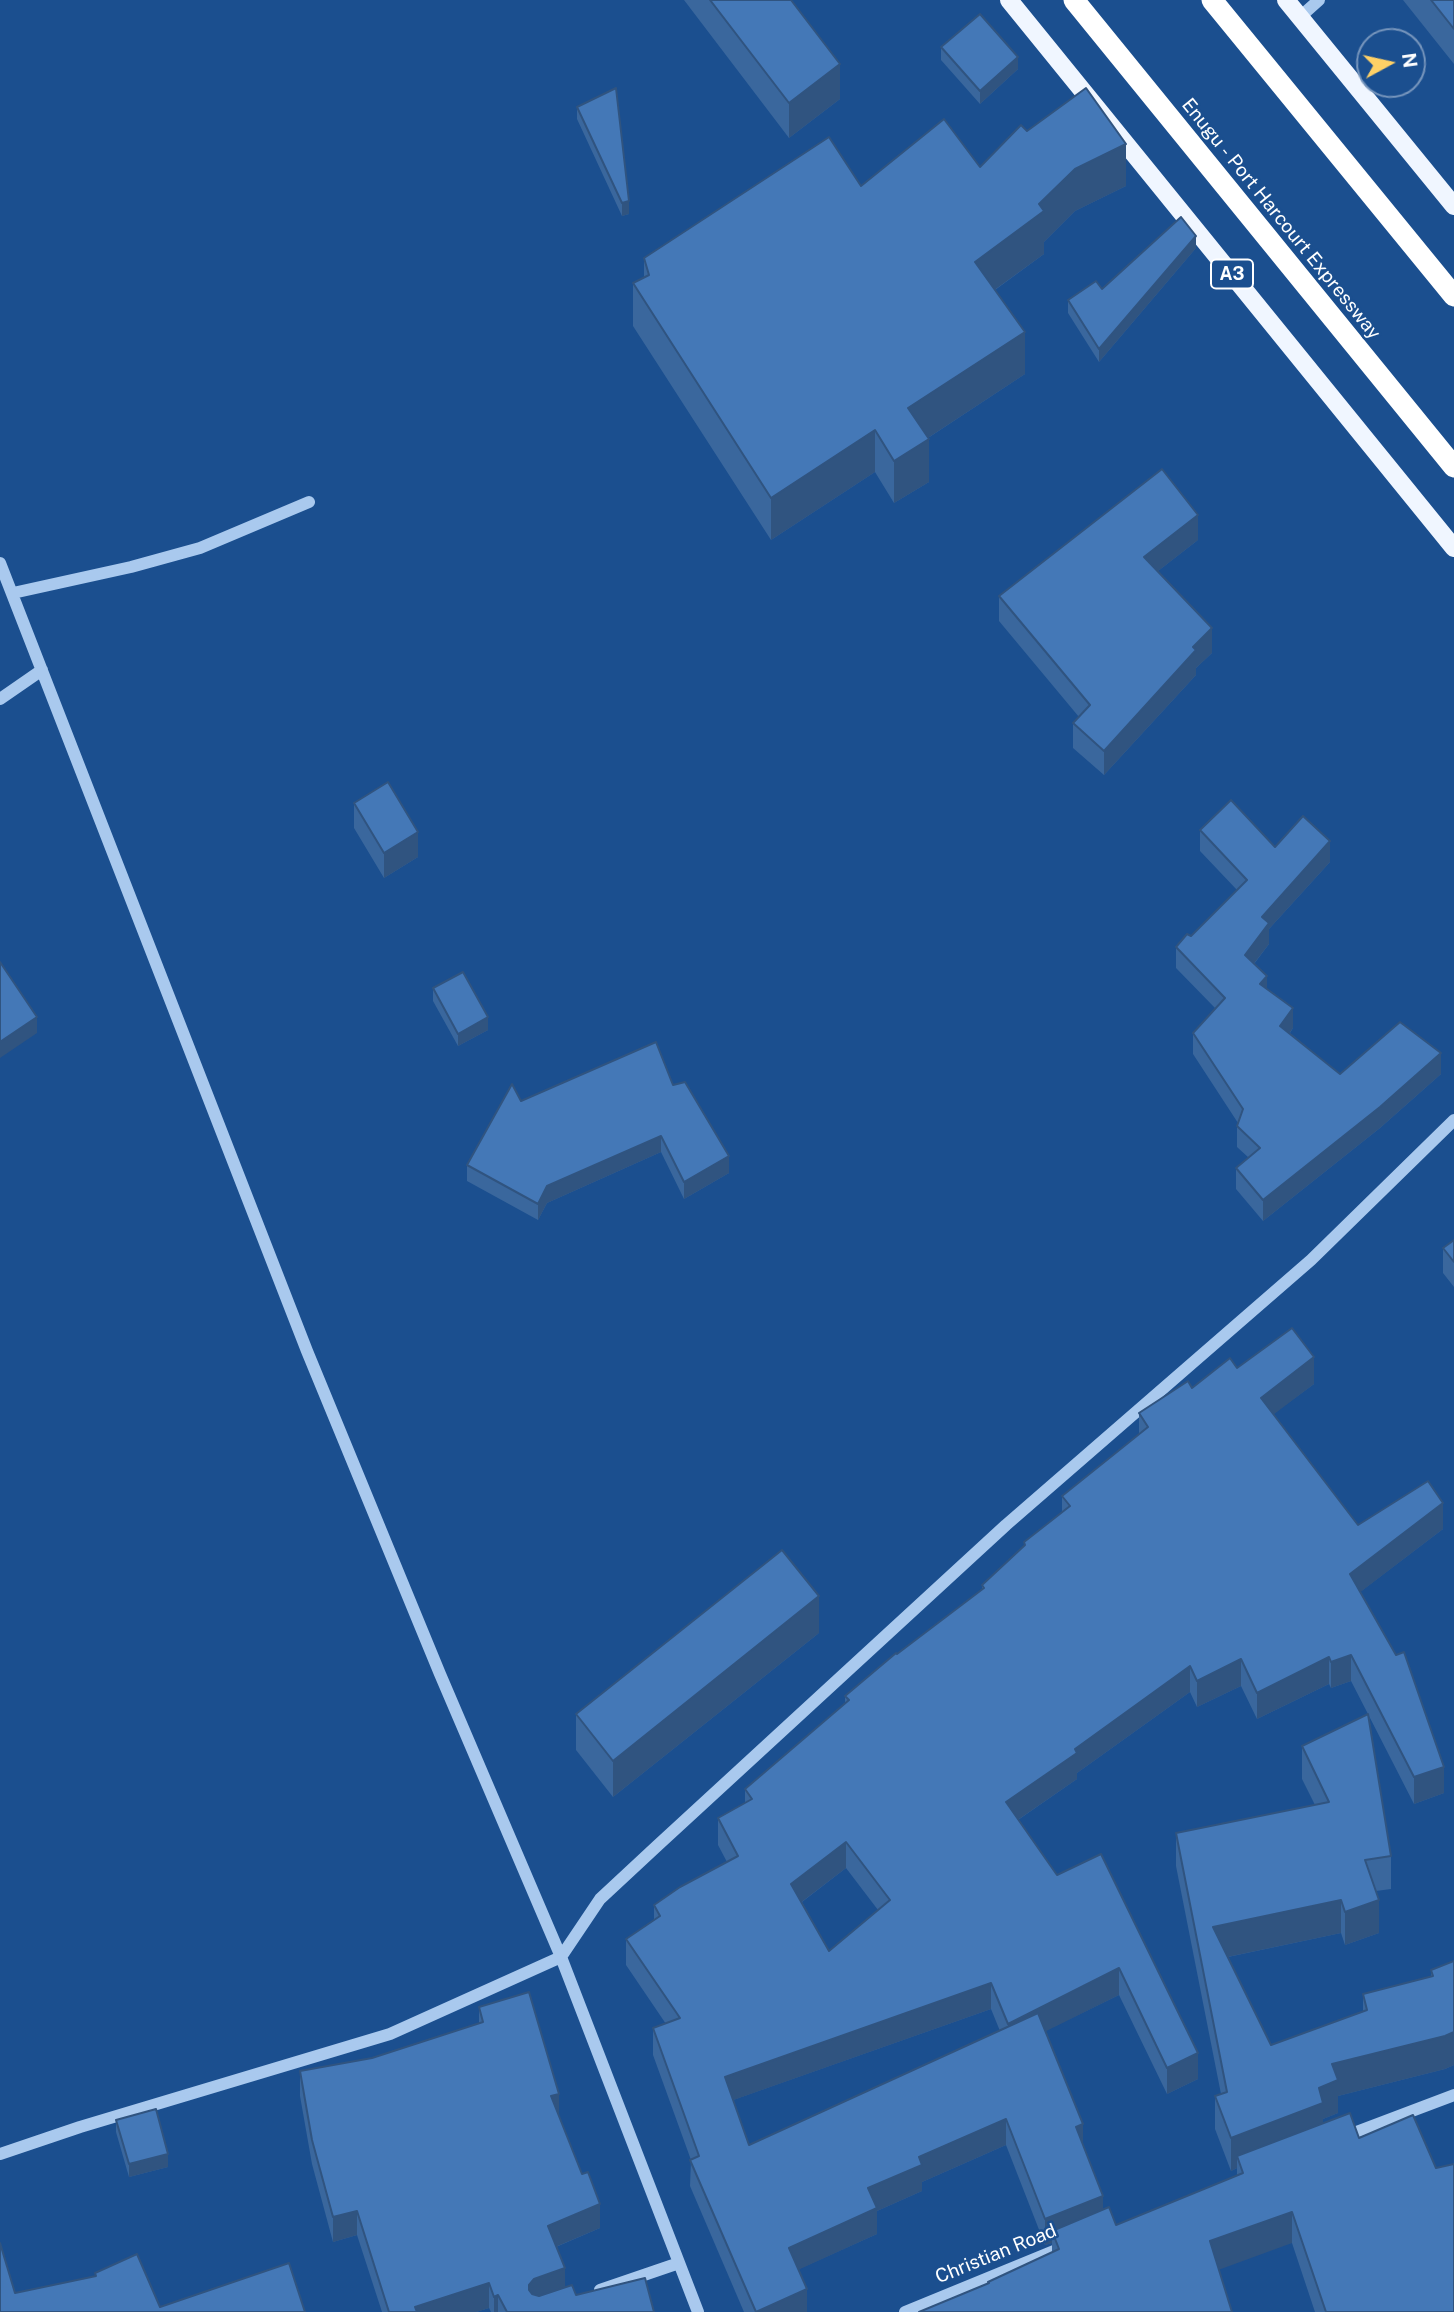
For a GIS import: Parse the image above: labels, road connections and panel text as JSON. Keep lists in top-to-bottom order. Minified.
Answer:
{"streets":{"highway":["Enugu - Port Harcourt Expressway","A3"],"street":["Christian Road"]},"north":"right"}
